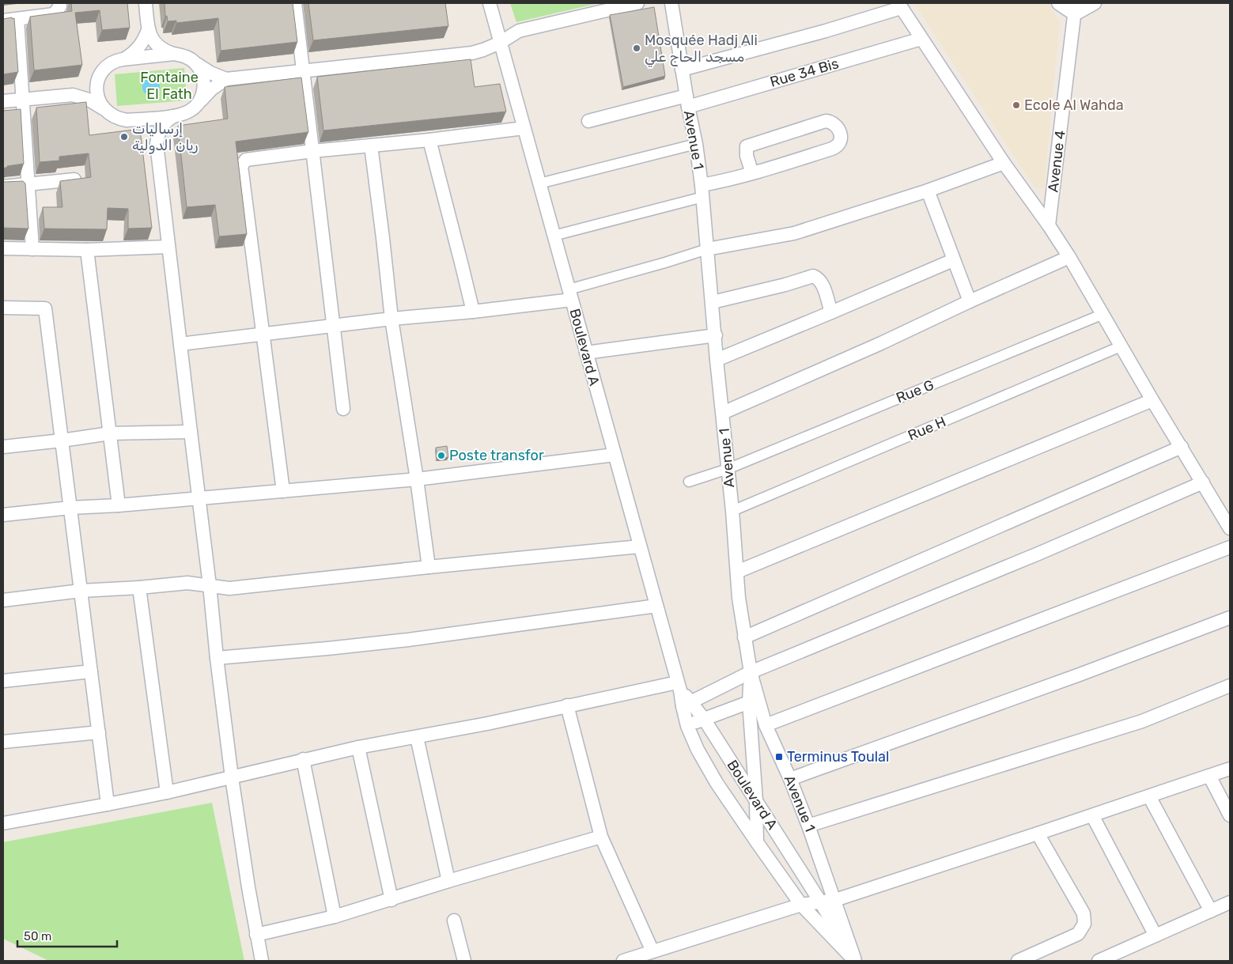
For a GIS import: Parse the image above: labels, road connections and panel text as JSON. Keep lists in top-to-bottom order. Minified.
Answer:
{"streets":{"street":["Rue 34 Bis","Avenue 1","Avenue 4","Boulevard A","Rue G","Rue H"]},"crossings":[["Rue 34 Bis","Avenue 1"],["Avenue 1","Boulevard A"],["Avenue 1","Rue G"],["Avenue 1","Rue H"]],"parks":["Fontaine El Fath"],"places":{"other":["Mosquée Hadj Ali مسجد الحاج علي","Ecole Al Wahda","إرساليات ریان الدولية","Poste transfor"],"transit":["Terminus Toulal"]},"scale_bar":"50 m"}
